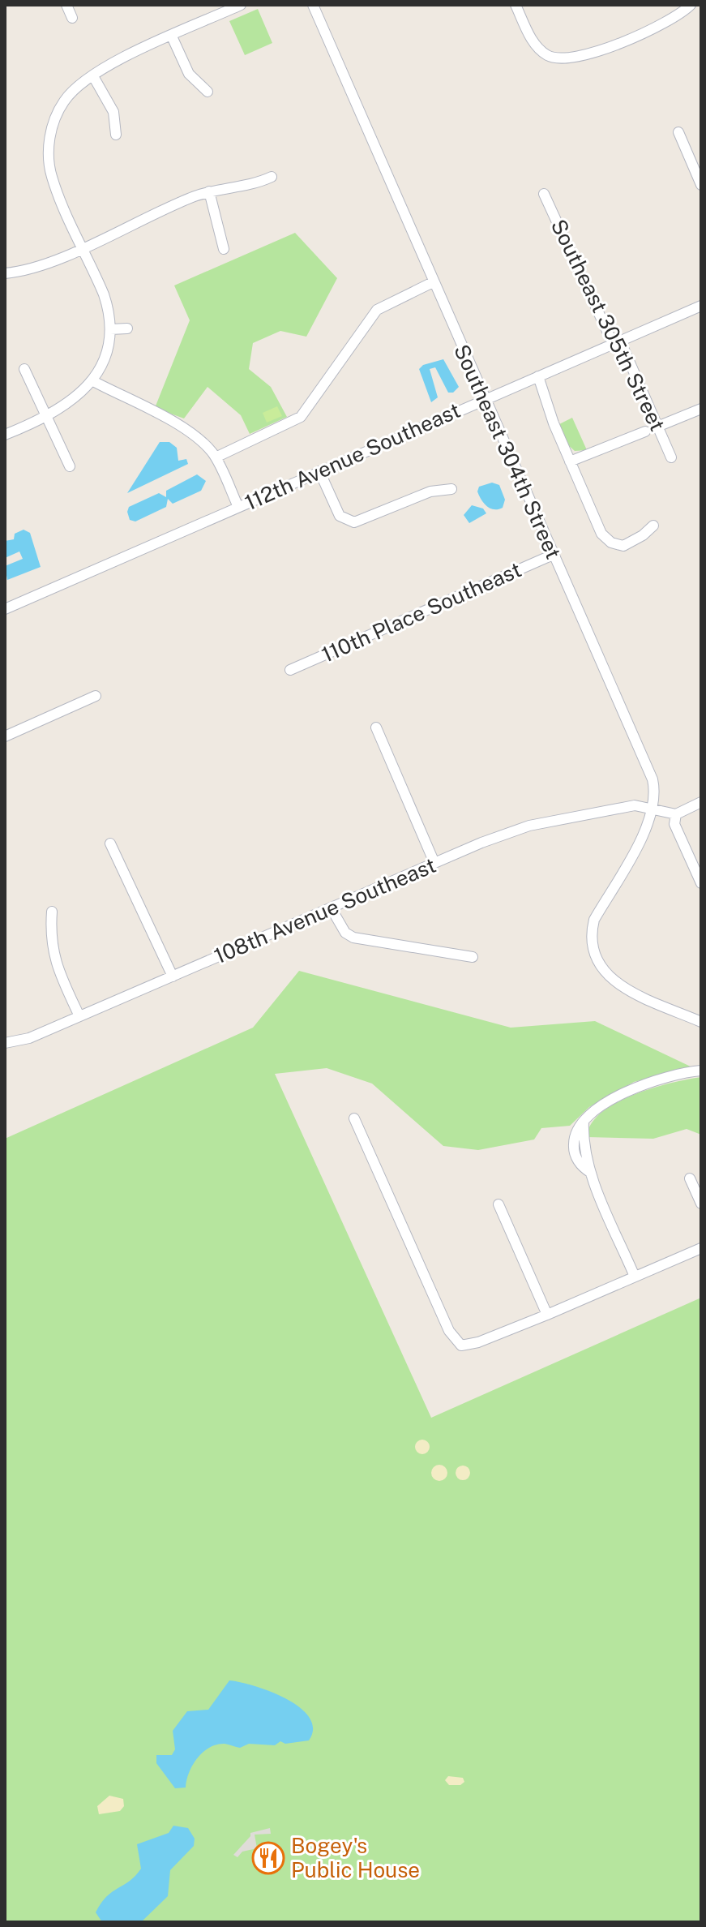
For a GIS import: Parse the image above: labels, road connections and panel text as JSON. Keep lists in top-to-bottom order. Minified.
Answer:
{"streets":{"street":["Southeast 305th Street","Southeast 304th Street","112th Avenue Southeast","110th Place Southeast","108th Avenue Southeast"]},"crossings":[["Southeast 305th Street","112th Avenue Southeast"],["Southeast 304th Street","112th Avenue Southeast"],["Southeast 304th Street","110th Place Southeast"],["Southeast 304th Street","108th Avenue Southeast"]],"places":{"restaurant":["Bogey's Public House"]}}
